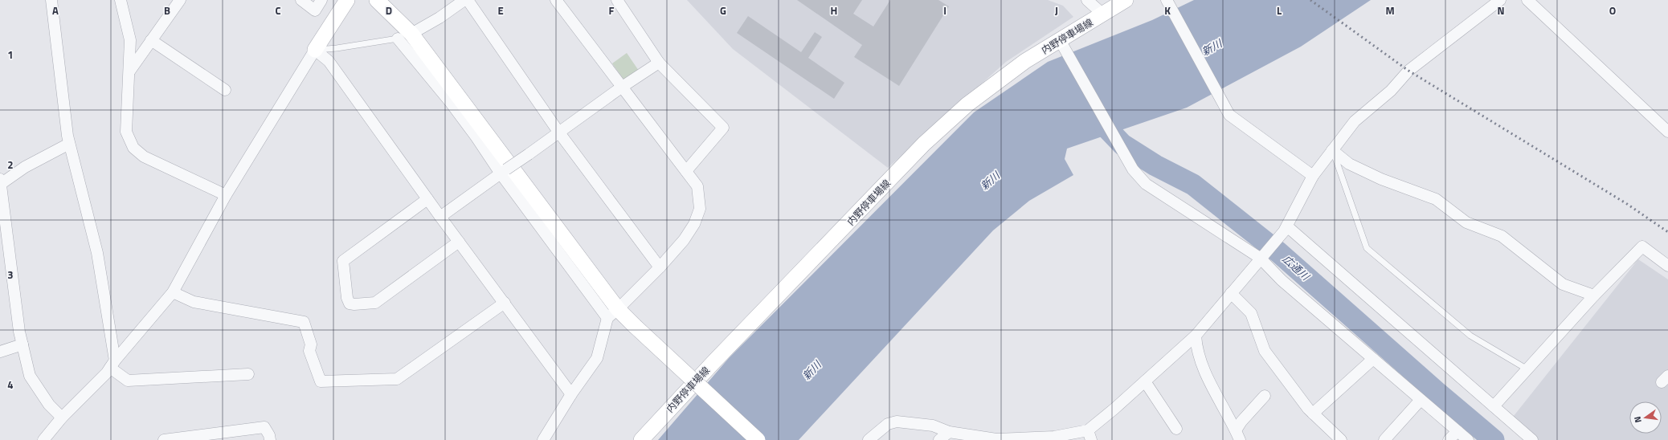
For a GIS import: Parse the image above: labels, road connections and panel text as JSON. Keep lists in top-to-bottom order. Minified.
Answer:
{"streets":{"main road":["内野停車場線"]},"water":["新川","広通川"],"north":"left","grid":{"columns":["A","B","C","D","E","F","G","H","I","J","K","L","M","N","O"],"rows":["1","2","3","4"]}}
